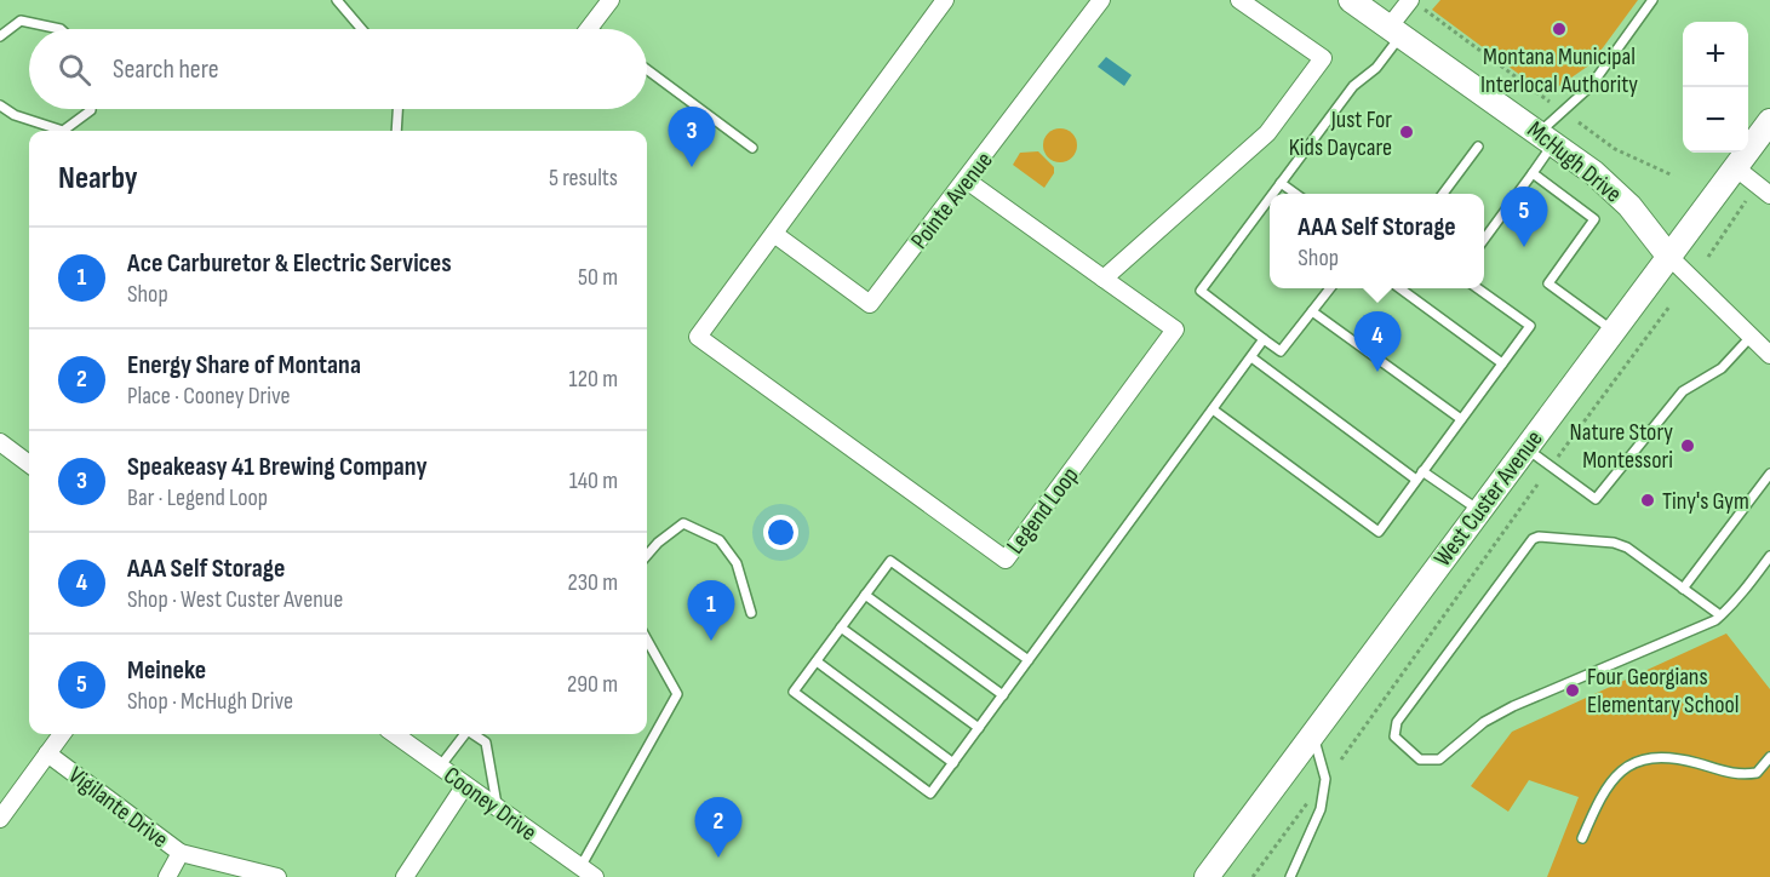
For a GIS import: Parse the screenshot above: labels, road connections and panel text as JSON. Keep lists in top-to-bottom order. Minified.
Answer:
{"streets":{"main road":["McHugh Drive","West Custer Avenue"],"street":["Pointe Avenue","Legend Loop","Cooney Drive","Vigilante Drive"]},"crossings":[["McHugh Drive","West Custer Avenue"],["Pointe Avenue","Legend Loop"]],"places":["Montana Municipal Interlocal Authority","Just For Kids Daycare","Nature Story Montessori","Tiny's Gym","Four Georgians Elementary School"],"page":{"map_buttons":["+","−"],"search":"Search here","pins":["3","5","4","1","2"],"heading":["Nearby","5 results"],"popup":["AAA Self Storage","Shop"],"list":[{"mark":"1","name":"Ace Carburetor & Electric Services","note":"Shop","value":"50 m"},{"mark":"2","name":"Energy Share of Montana","note":"Place · Cooney Drive","value":"120 m"},{"mark":"3","name":"Speakeasy 41 Brewing Company","note":"Bar · Legend Loop","value":"140 m"},{"mark":"4","name":"AAA Self Storage","note":"Shop · West Custer Avenue","value":"230 m"},{"mark":"5","name":"Meineke","note":"Shop · McHugh Drive","value":"290 m"}]}}
